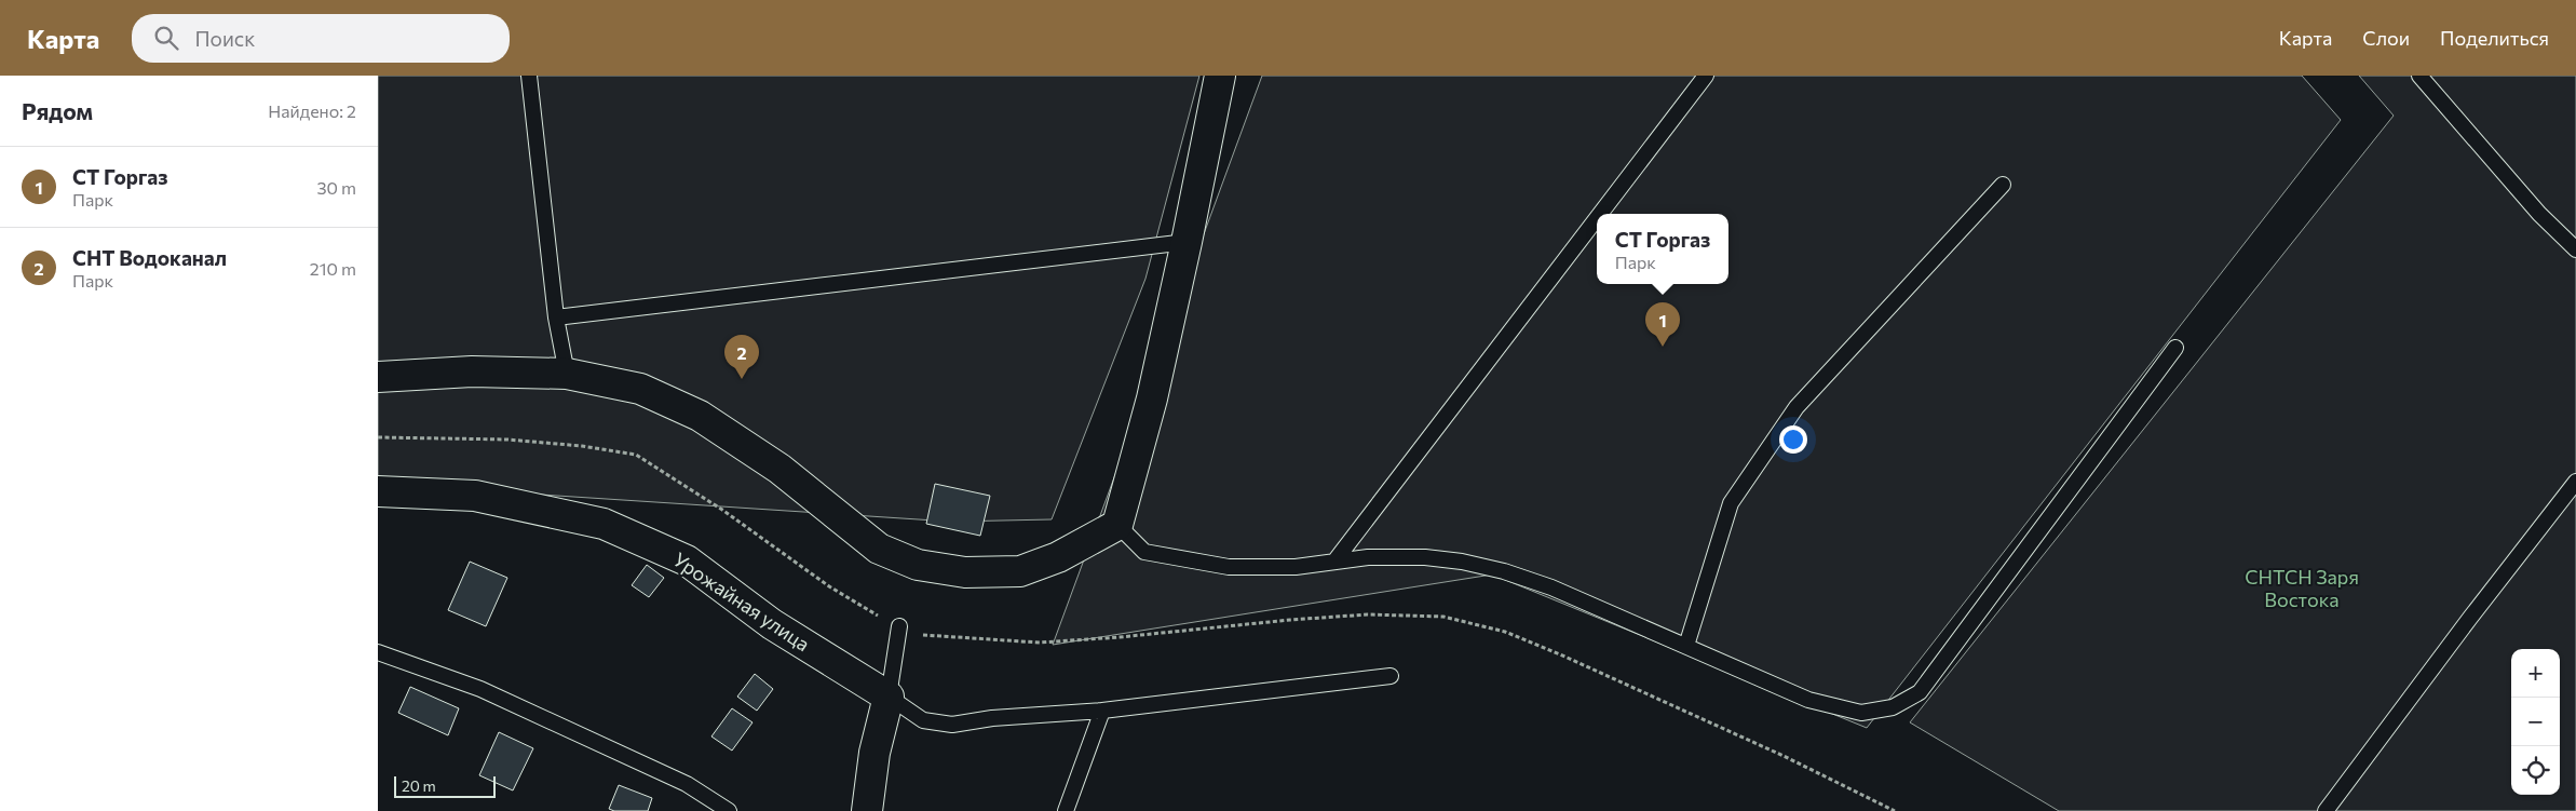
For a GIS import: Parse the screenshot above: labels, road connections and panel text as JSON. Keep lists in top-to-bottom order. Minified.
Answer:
{"streets":{"street":["Урожайная улица"]},"parks":["СНТСН Заря Востока"],"scale_bar":"20 m","page":{"header":"Карта","search":"Поиск","nav":["Карта","Слои","Поделиться"],"heading":["Рядом","Найдено: 2"],"list":[{"mark":"1","name":"СТ Горгаз","note":"Парк","value":"30 m"},{"mark":"2","name":"СНТ Водоканал","note":"Парк","value":"210 m"}],"popup":["СТ Горгаз","Парк"],"pins":["1","2"],"map_buttons":["+","−"],"scale":"20 m"}}
